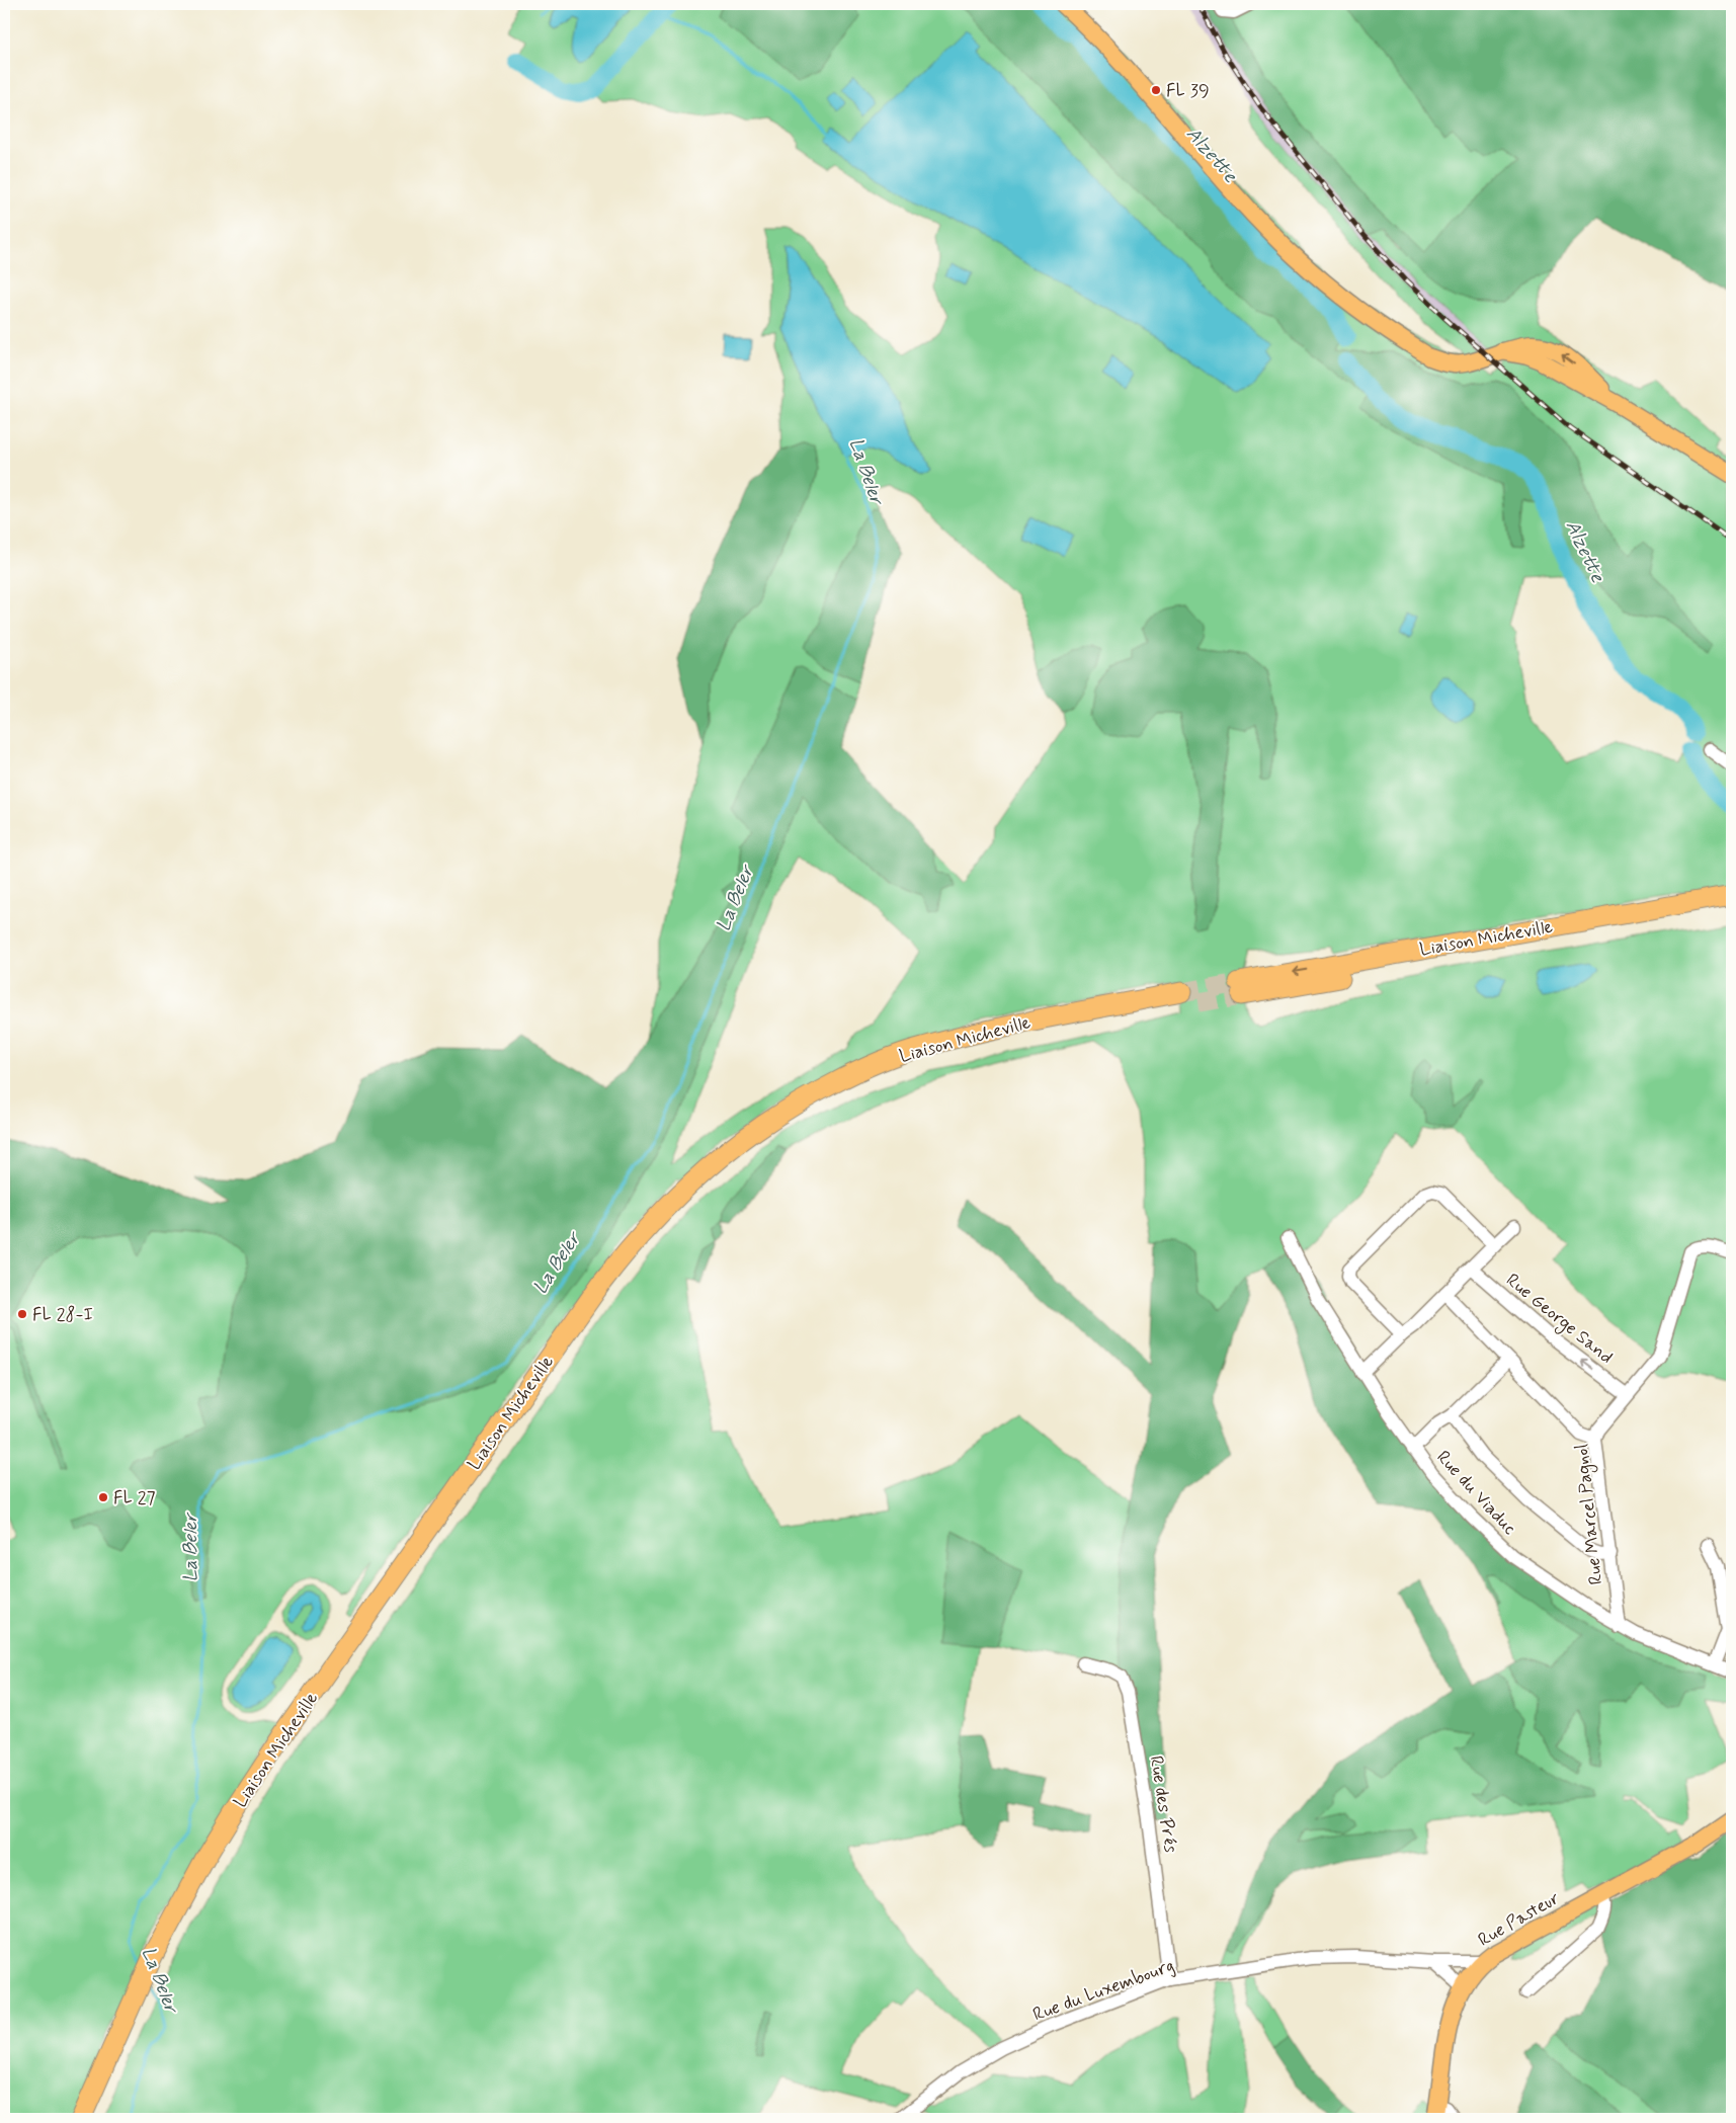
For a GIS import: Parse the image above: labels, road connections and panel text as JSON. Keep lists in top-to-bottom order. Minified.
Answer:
{"streets":{"highway":["Liaison Micheville"],"main road":["Rue Pasteur"],"street":["Rue George Sand","Rue du Viaduc","Rue Marcel Pagnol","Rue des Prés","Rue du Luxembourg"]},"crossings":[["Rue George Sand","Rue Marcel Pagnol"],["Rue du Viaduc","Rue Marcel Pagnol"],["Rue des Prés","Rue du Luxembourg"],["Rue Pasteur","Rue du Luxembourg"]],"water":["Alzette","La Beler"],"places":["FL 39","FL 28-I","FL 27"]}
